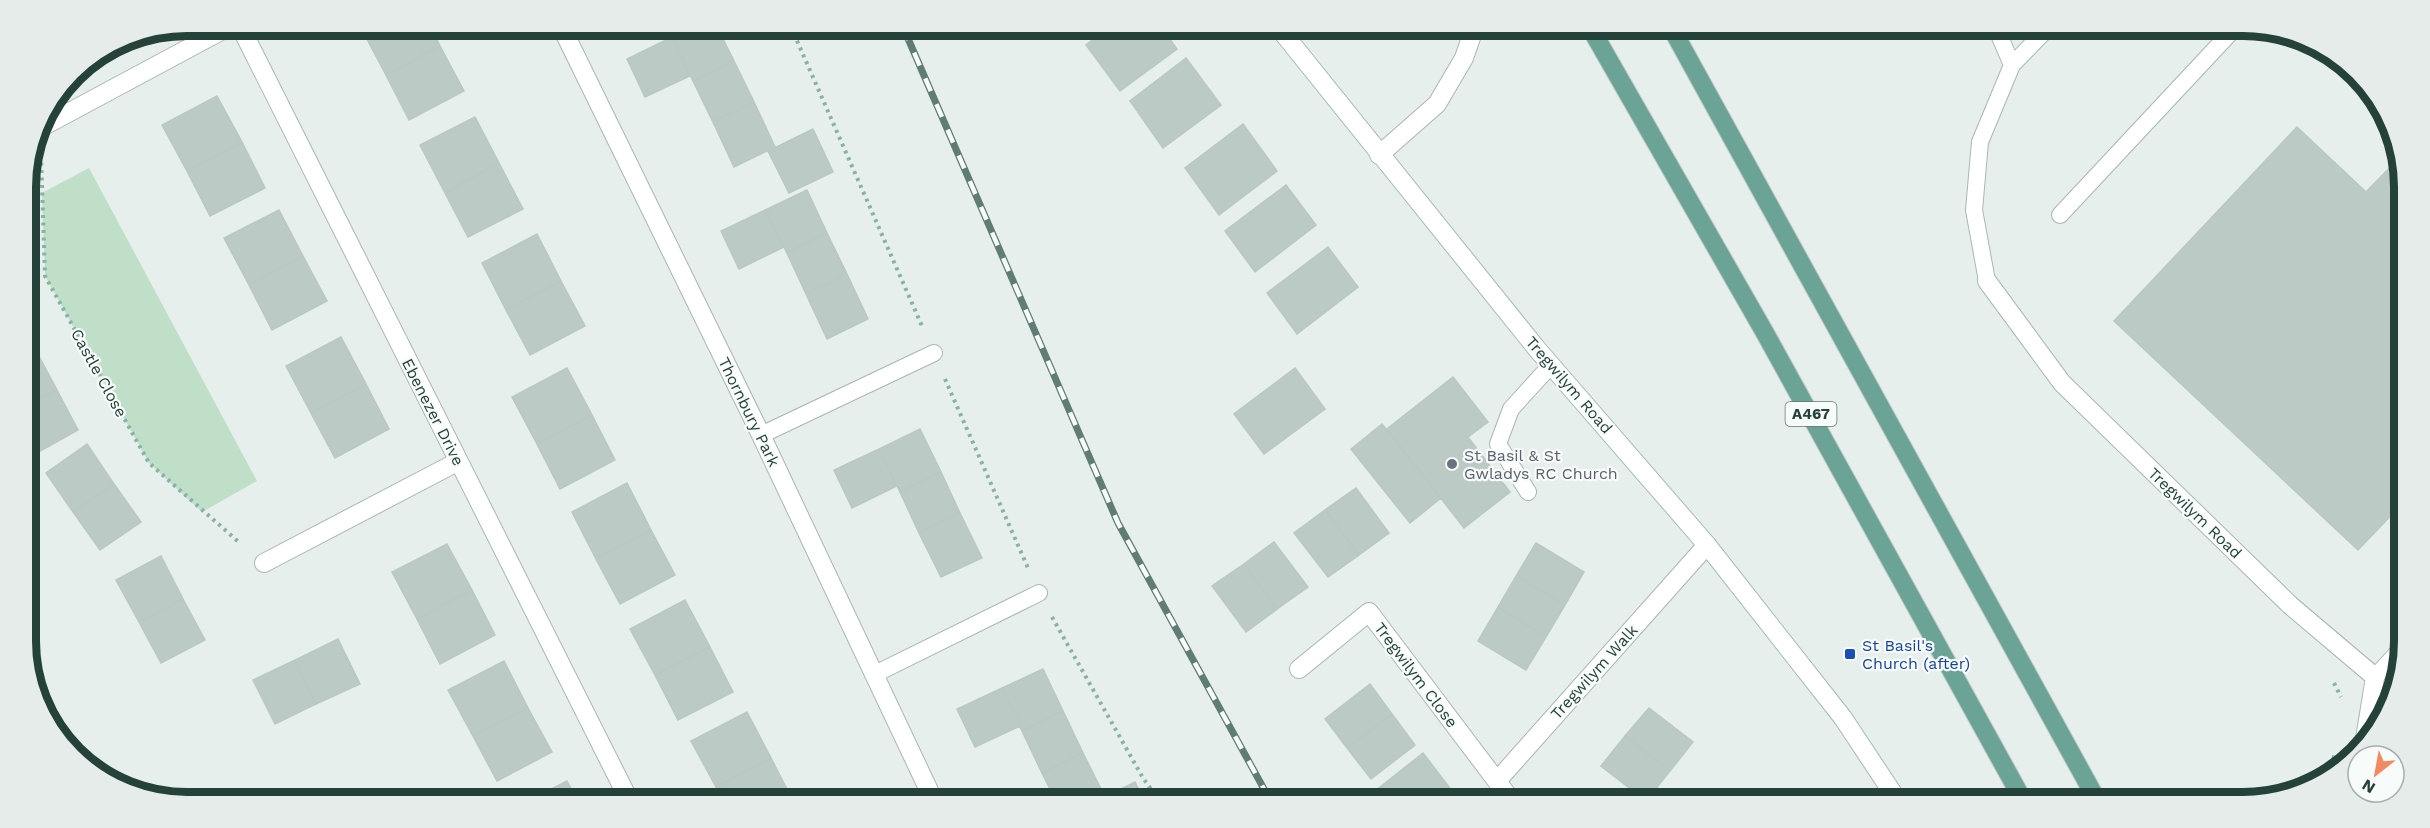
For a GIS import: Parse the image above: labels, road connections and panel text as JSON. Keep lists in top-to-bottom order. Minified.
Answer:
{"streets":{"main road":["A467"],"street":["Tregwilym Road","Ebenezer Drive","Thornbury Park","Tregwilym Walk","Tregwilym Close"],"path":["Castle Close"]},"crossings":[["Tregwilym Road","Tregwilym Walk"],["Tregwilym Walk","Tregwilym Close"]],"places":{"other":["St Basil & St Gwladys RC Church"],"transit":["St Basil's Church (after)"]},"north":"bottom left"}
